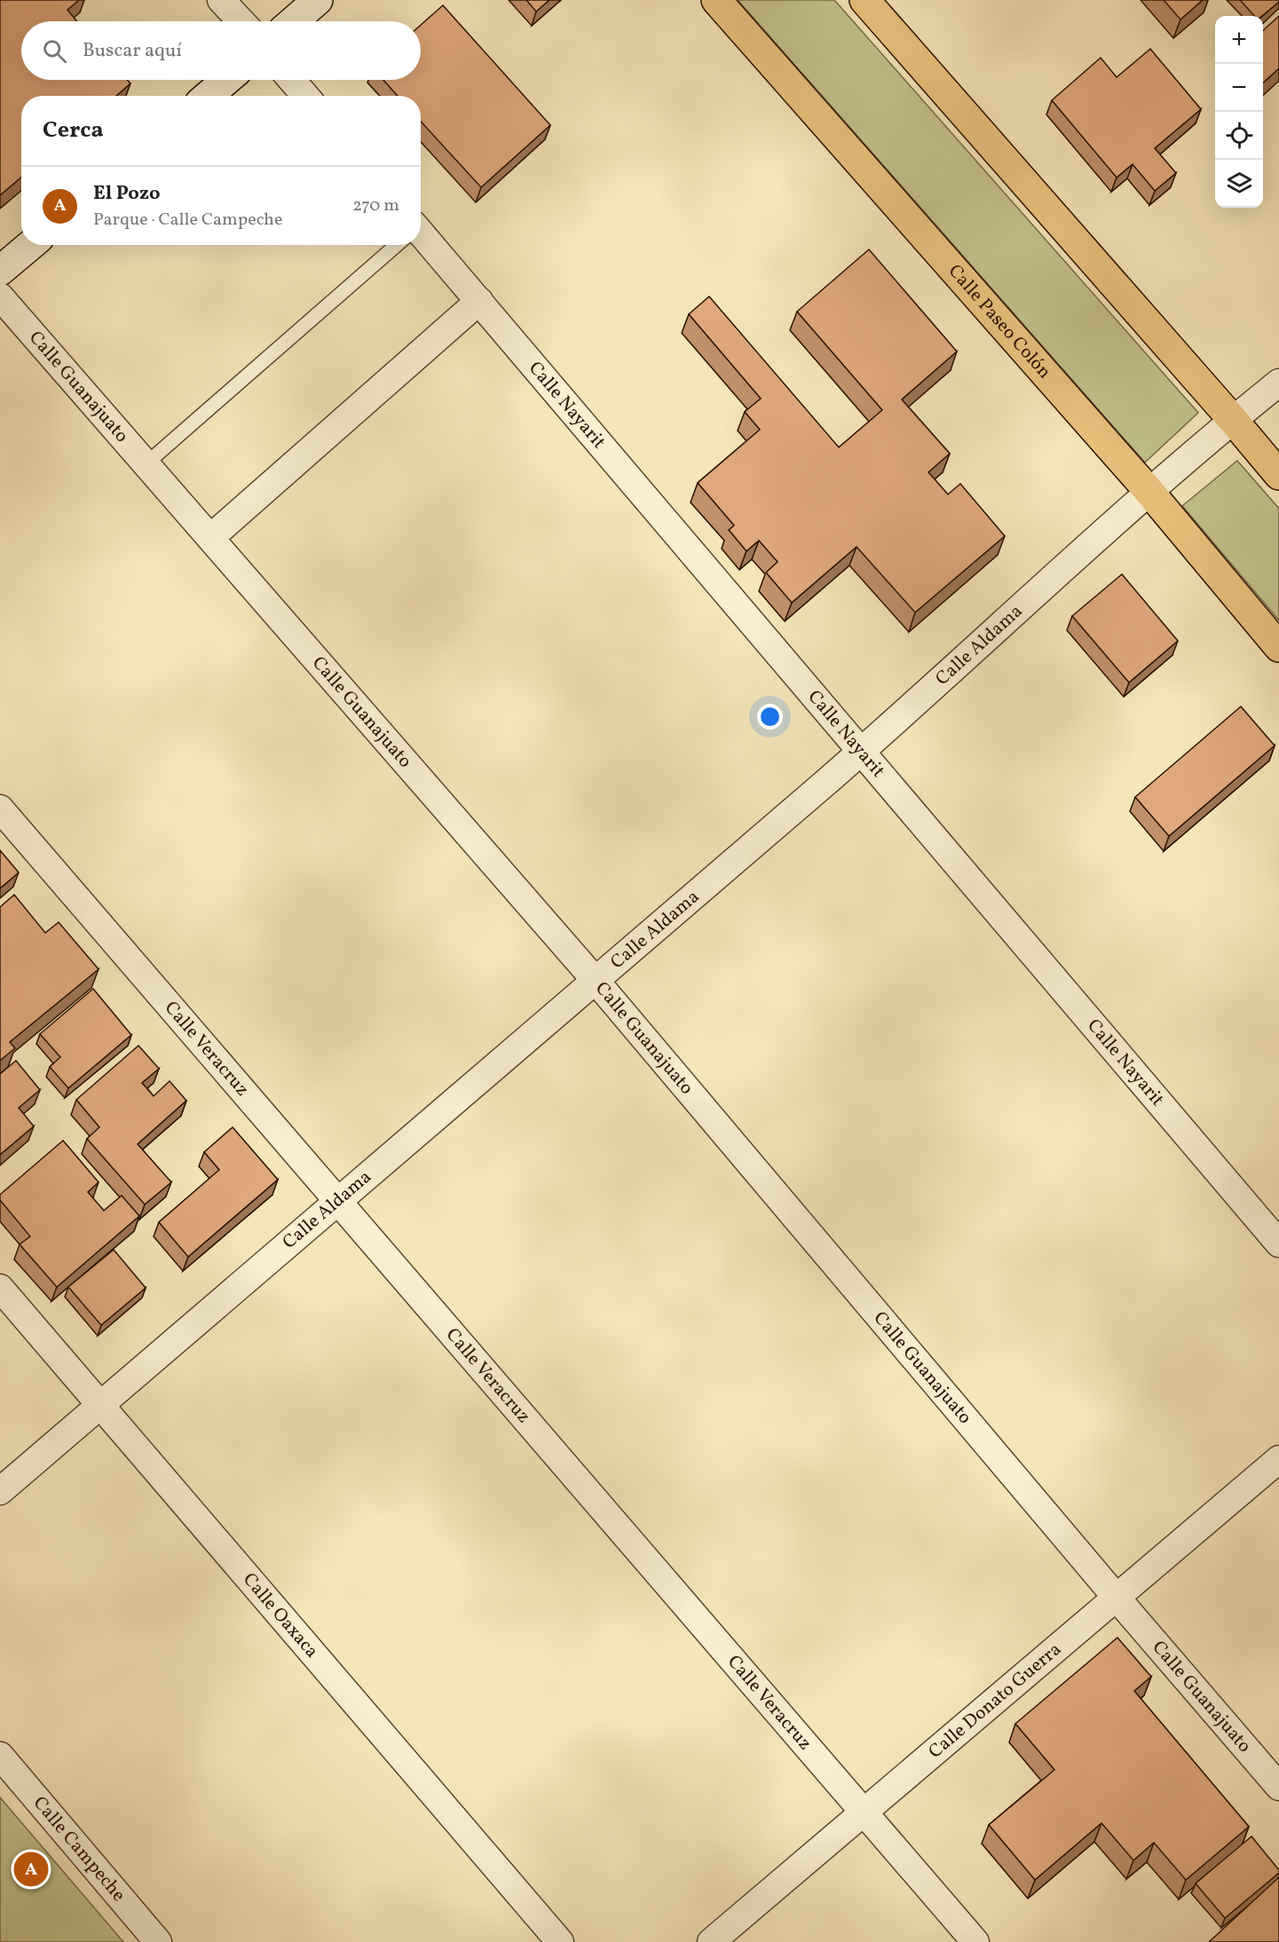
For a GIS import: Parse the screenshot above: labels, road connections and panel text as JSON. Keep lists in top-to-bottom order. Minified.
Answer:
{"streets":{"main road":["Calle Paseo Colón"],"street":["Calle Guanajuato","Calle Nayarit","Calle Aldama","Calle Veracruz","Calle Oaxaca","Calle Donato Guerra","Calle Campeche"]},"crossings":[["Calle Paseo Colón","Calle Aldama"],["Calle Guanajuato","Calle Aldama"],["Calle Guanajuato","Calle Donato Guerra"],["Calle Nayarit","Calle Aldama"],["Calle Aldama","Calle Veracruz"],["Calle Aldama","Calle Oaxaca"],["Calle Veracruz","Calle Donato Guerra"]],"page":{"map_buttons":["+","−"],"search":"Buscar aquí","heading":"Cerca","list":[{"mark":"A","name":"El Pozo","note":"Parque · Calle Campeche","value":"270 m"}],"pins":"A"}}
